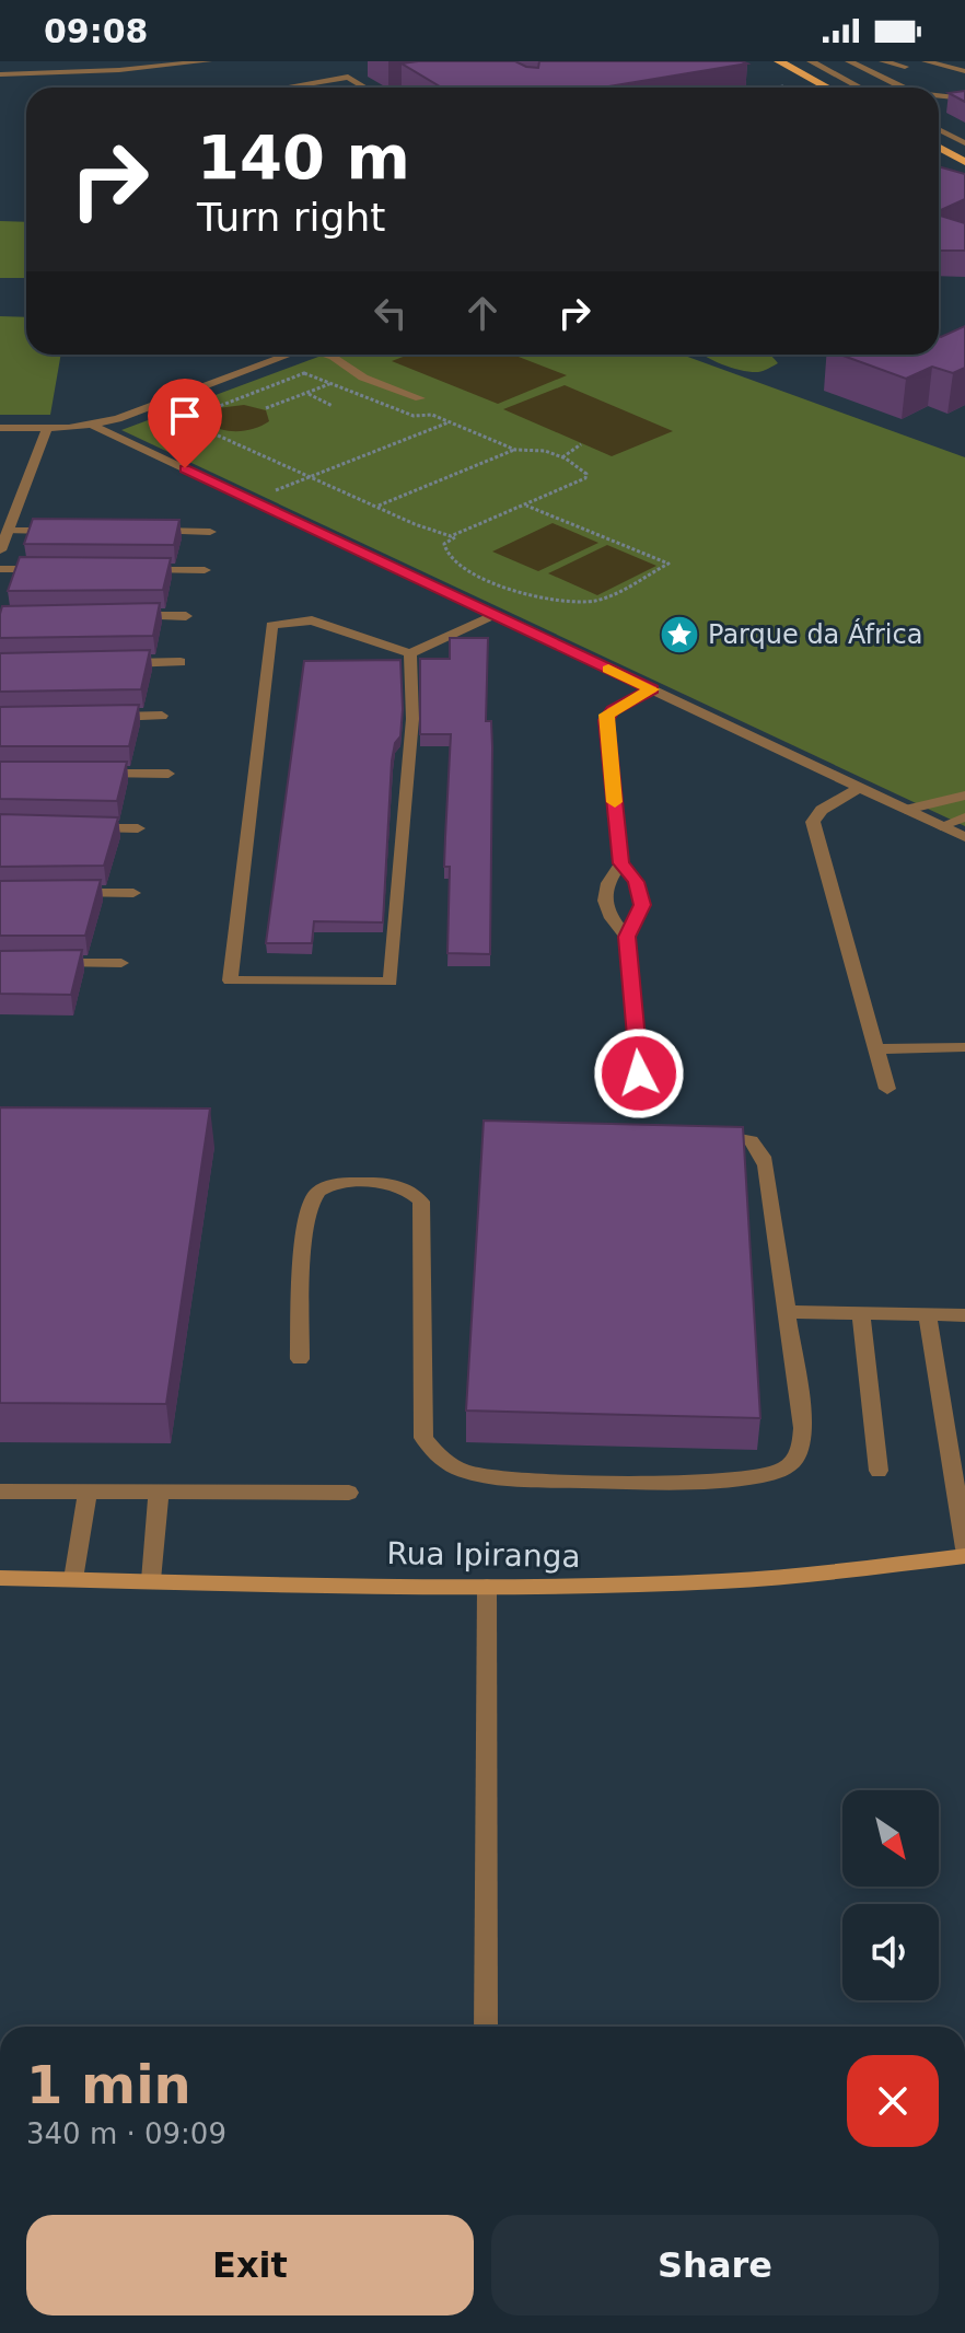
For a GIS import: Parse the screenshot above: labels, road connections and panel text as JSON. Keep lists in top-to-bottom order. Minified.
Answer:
{"streets":{"main road":["Rua Ipiranga"]},"places":{"place":["Parque da África"]},"north":"bottom right","page":{"status":"09:08","turn":["140 m","Turn right"],"heading":["1 min","340 m · 09:09"],"buttons":["Exit","Share"]}}
